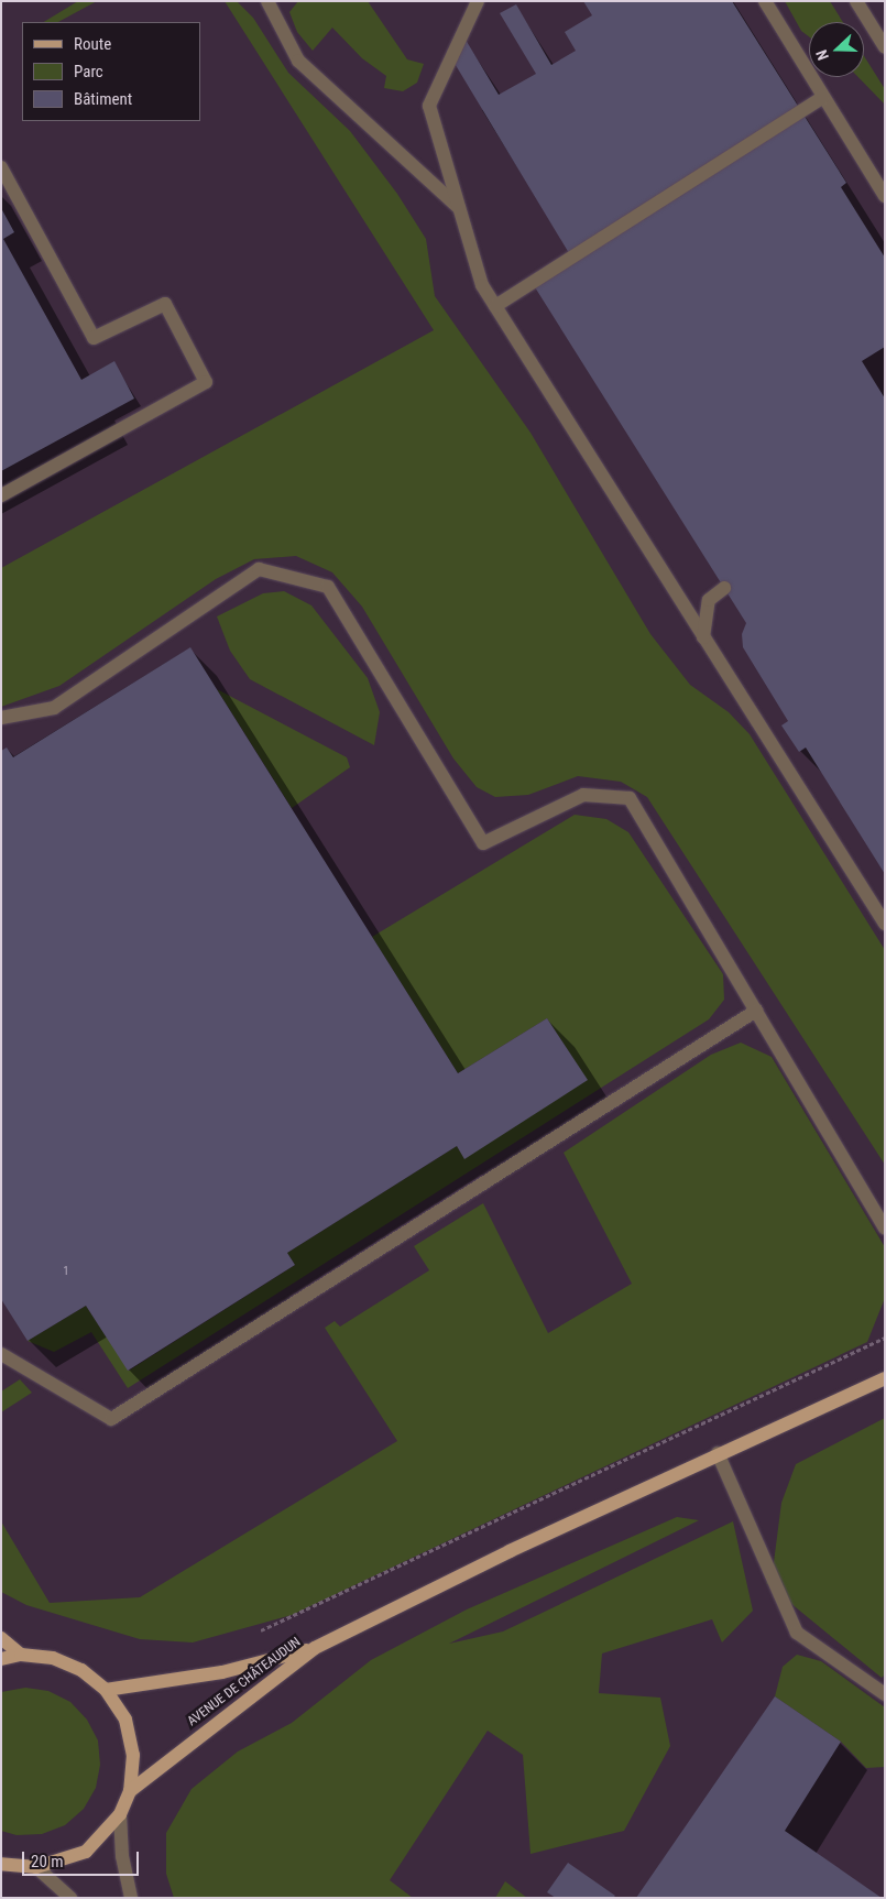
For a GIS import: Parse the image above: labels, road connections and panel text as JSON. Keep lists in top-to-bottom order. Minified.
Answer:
{"streets":{"main road":["AVENUE DE CHÂTEAUDUN"]},"house_numbers":["1"],"legend":["Route","Parc","Bâtiment"],"scale_bar":"20 m","north":"left"}
